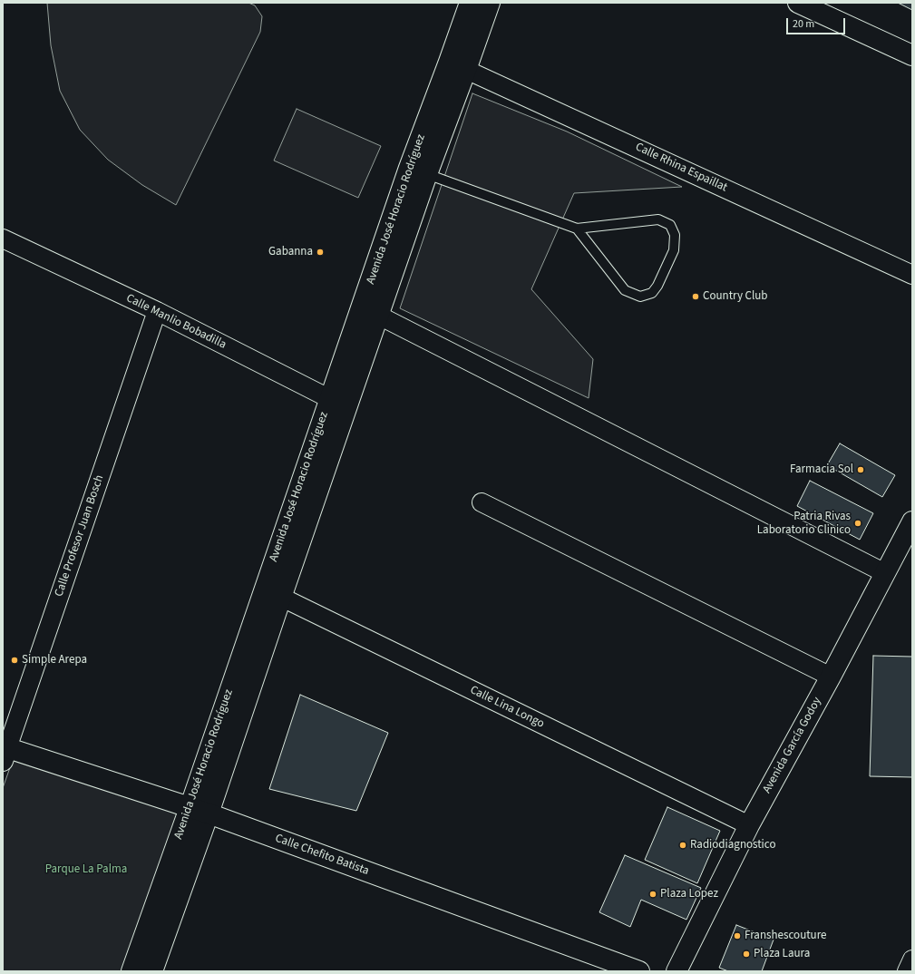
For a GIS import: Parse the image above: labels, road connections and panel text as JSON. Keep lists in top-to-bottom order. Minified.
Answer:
{"streets":{"street":["Calle Rhina Espaillat","Avenida José Horacio Rodríguez","Calle Manlio Bobadilla","Calle Profesor Juan Bosch","Calle Lina Longo","Avenida García Godoy","Calle Chefito Batista"]},"crossings":[["Calle Rhina Espaillat","Avenida José Horacio Rodríguez"],["Avenida José Horacio Rodríguez","Calle Manlio Bobadilla"],["Avenida José Horacio Rodríguez","Calle Lina Longo"],["Avenida José Horacio Rodríguez","Calle Chefito Batista"],["Calle Manlio Bobadilla","Calle Profesor Juan Bosch"],["Calle Profesor Juan Bosch","Calle Chefito Batista"],["Calle Lina Longo","Avenida García Godoy"]],"parks":["Parque La Palma"],"places":["Gabanna","Country Club","Farmacia Sol","Patria Rivas Laboratorio Clinico","Simple Arepa","Radiodiagnostico","Plaza Lopez","Franshescouture","Plaza Laura"],"scale_bar":"20 m"}
